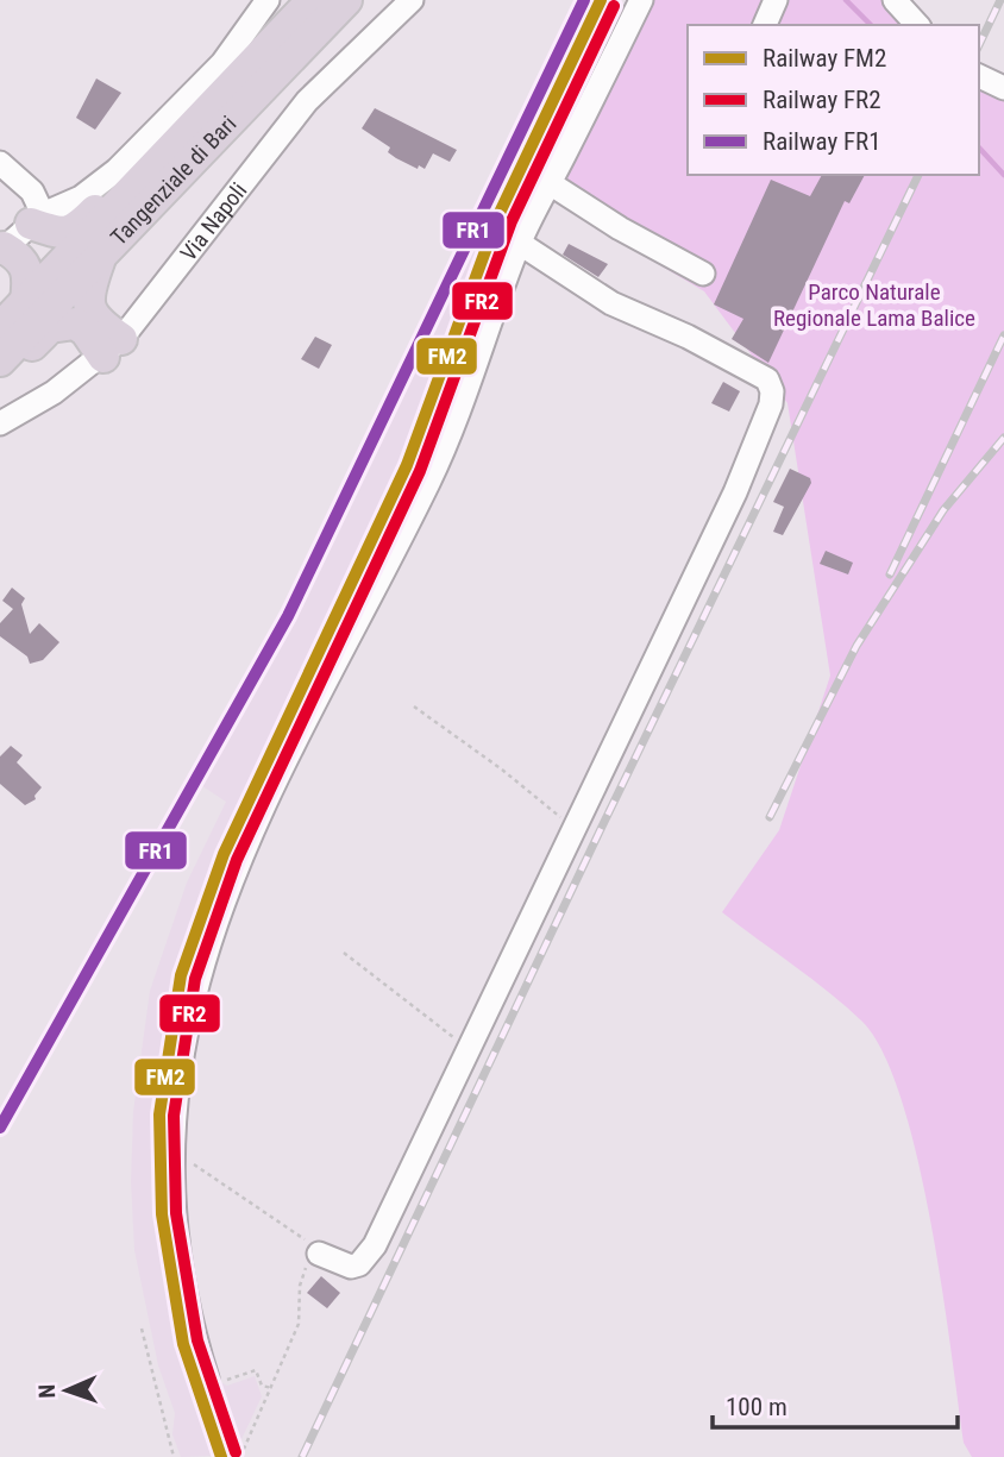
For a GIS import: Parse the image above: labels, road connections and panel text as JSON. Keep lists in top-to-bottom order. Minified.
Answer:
{"streets":{"highway":["Tangenziale di Bari"],"street":["Via Napoli"]},"parks":["Parco Naturale Regionale Lama Balice"],"lines":["rail line FM2","rail line FR1","rail line FR2"],"legend":["Railway FM2","Railway FR2","Railway FR1"],"scale_bar":"100 m","north":"left"}
